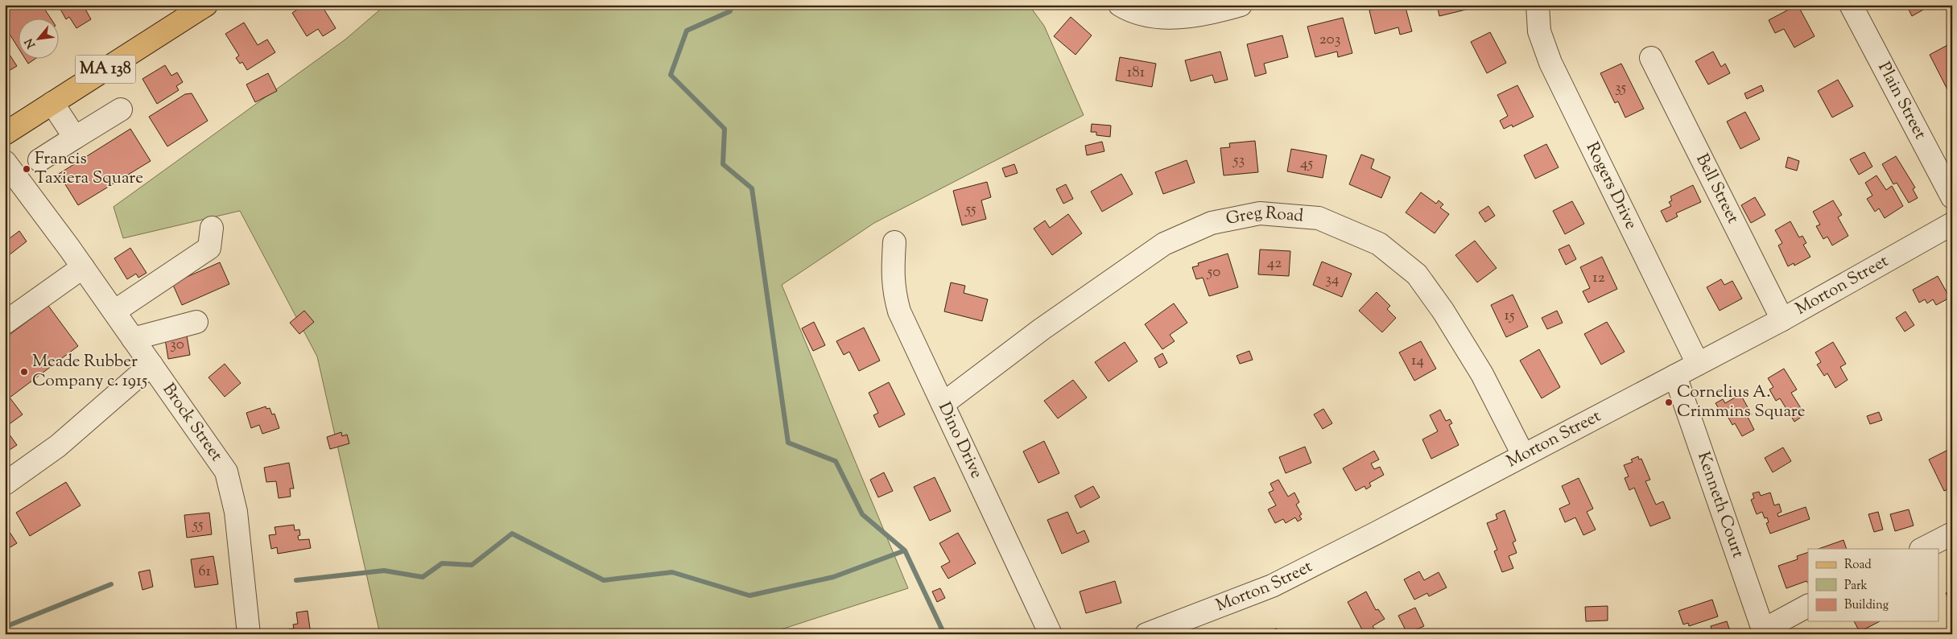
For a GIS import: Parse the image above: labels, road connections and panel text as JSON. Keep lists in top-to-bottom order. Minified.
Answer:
{"streets":{"main road":["MA 138"],"street":["Plain Street","Rogers Drive","Bell Street","Greg Road","Morton Street","Brock Street","Dino Drive","Kenneth Court"]},"crossings":[["Rogers Drive","Morton Street"],["Bell Street","Morton Street"],["Greg Road","Morton Street"],["Greg Road","Dino Drive"],["Morton Street","Kenneth Court"]],"places":["Francis Taxiera Square","Meade Rubber Company c. 1915","Cornelius A. Crimmins Square"],"house_numbers":["203","181","35","53","45","55","42","50","12","34","15","30","14","55","61"],"legend":["Road","Park","Building"],"north":"bottom left"}
